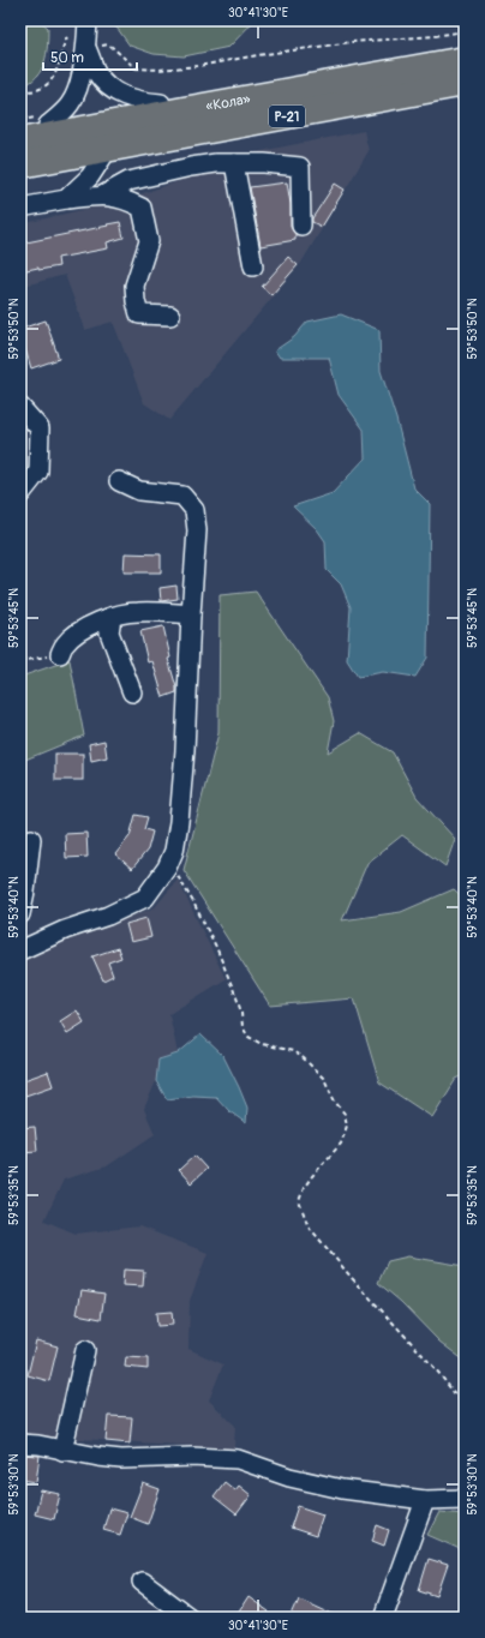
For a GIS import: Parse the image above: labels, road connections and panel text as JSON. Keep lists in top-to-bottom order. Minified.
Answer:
{"streets":{"highway":["«Кола»","Р-21"]},"scale_bar":"50 m","coordinates":["30°41'30\"E","59°53'50\"N","59°53'45\"N","59°53'40\"N","59°53'35\"N","59°53'30\"N"]}
